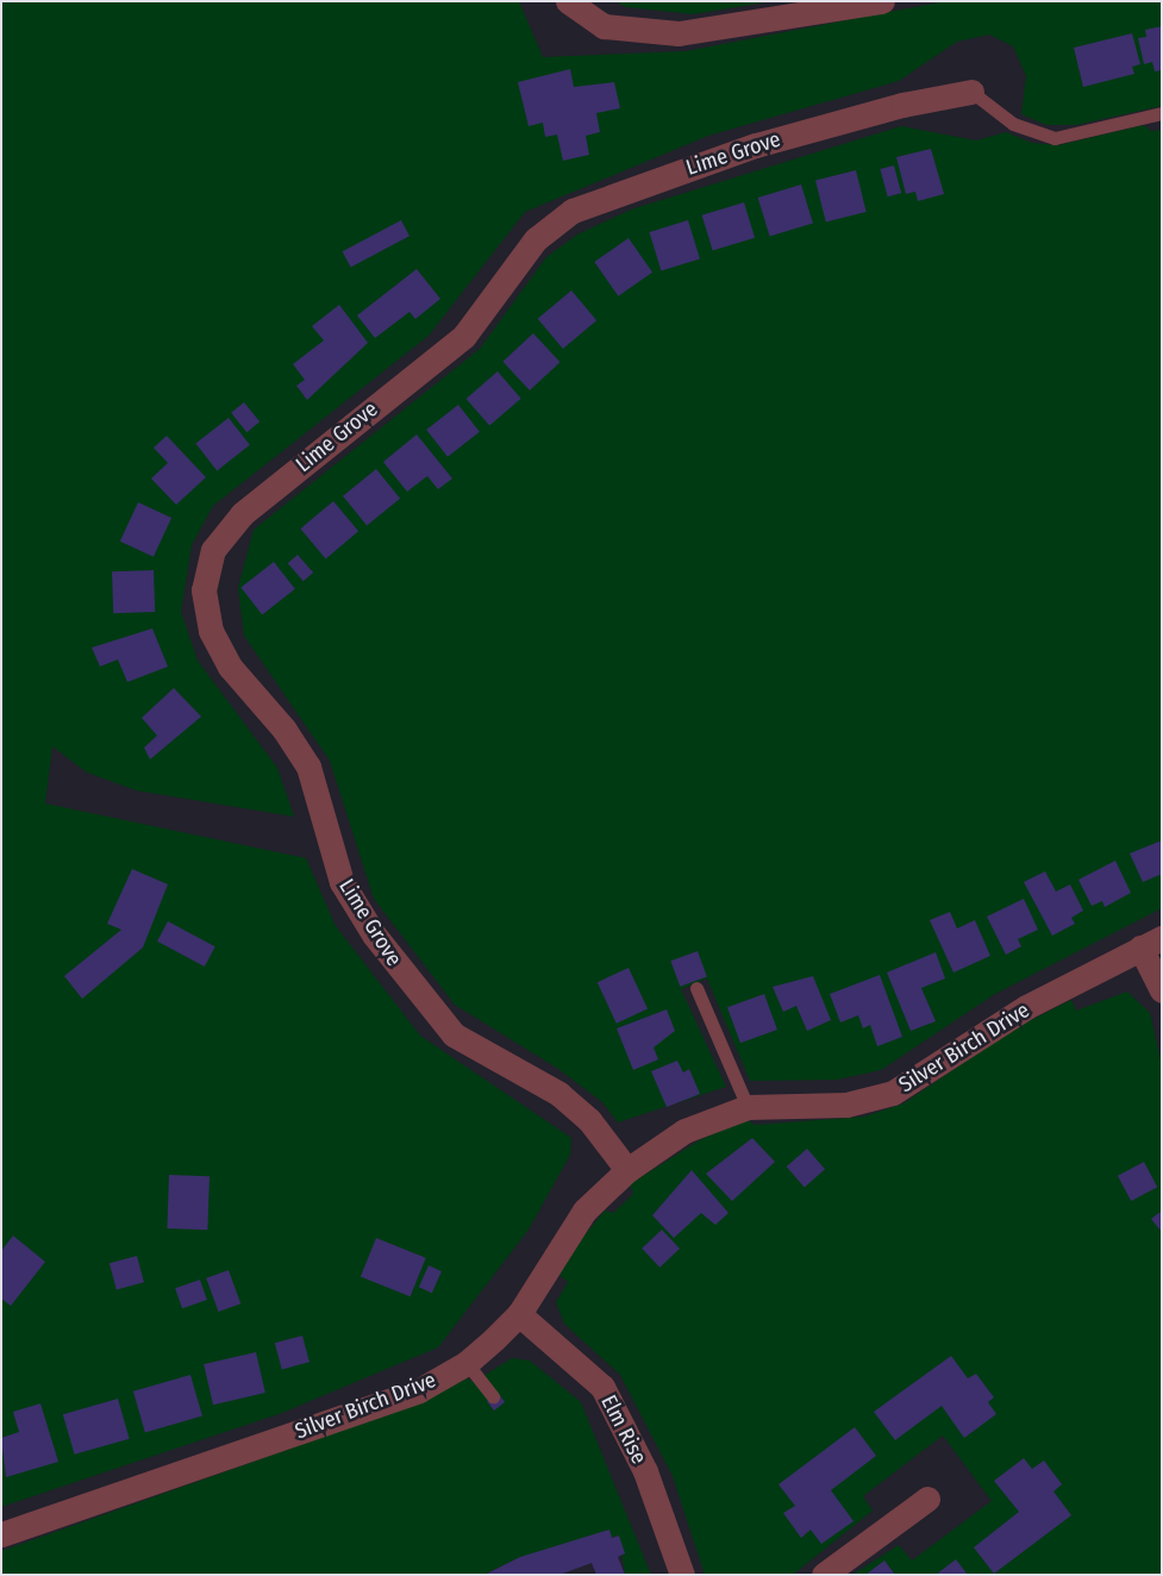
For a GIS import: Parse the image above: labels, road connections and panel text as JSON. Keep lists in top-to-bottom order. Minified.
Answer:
{"streets":{"street":["Lime Grove","Silver Birch Drive","Elm Rise"]},"crossings":[["Lime Grove","Silver Birch Drive"],["Silver Birch Drive","Elm Rise"]]}
